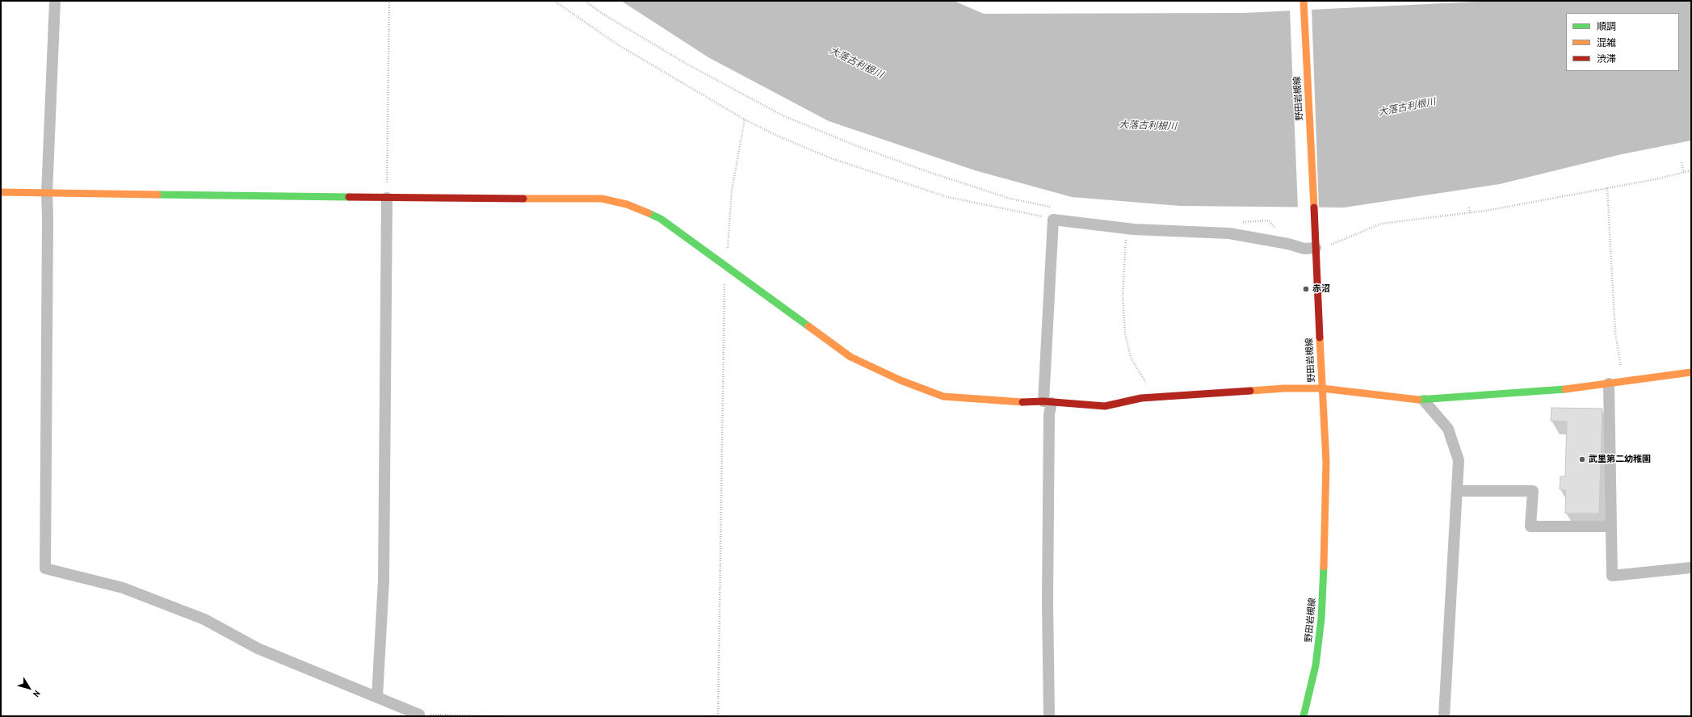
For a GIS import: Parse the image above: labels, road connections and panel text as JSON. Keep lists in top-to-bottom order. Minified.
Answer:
{"streets":{"street":["野田岩槻線"]},"water":["大落古利根川"],"places":["赤沼","武里第二幼稚園"],"legend":["順調","混雑","渋滞"],"north":"bottom right"}
